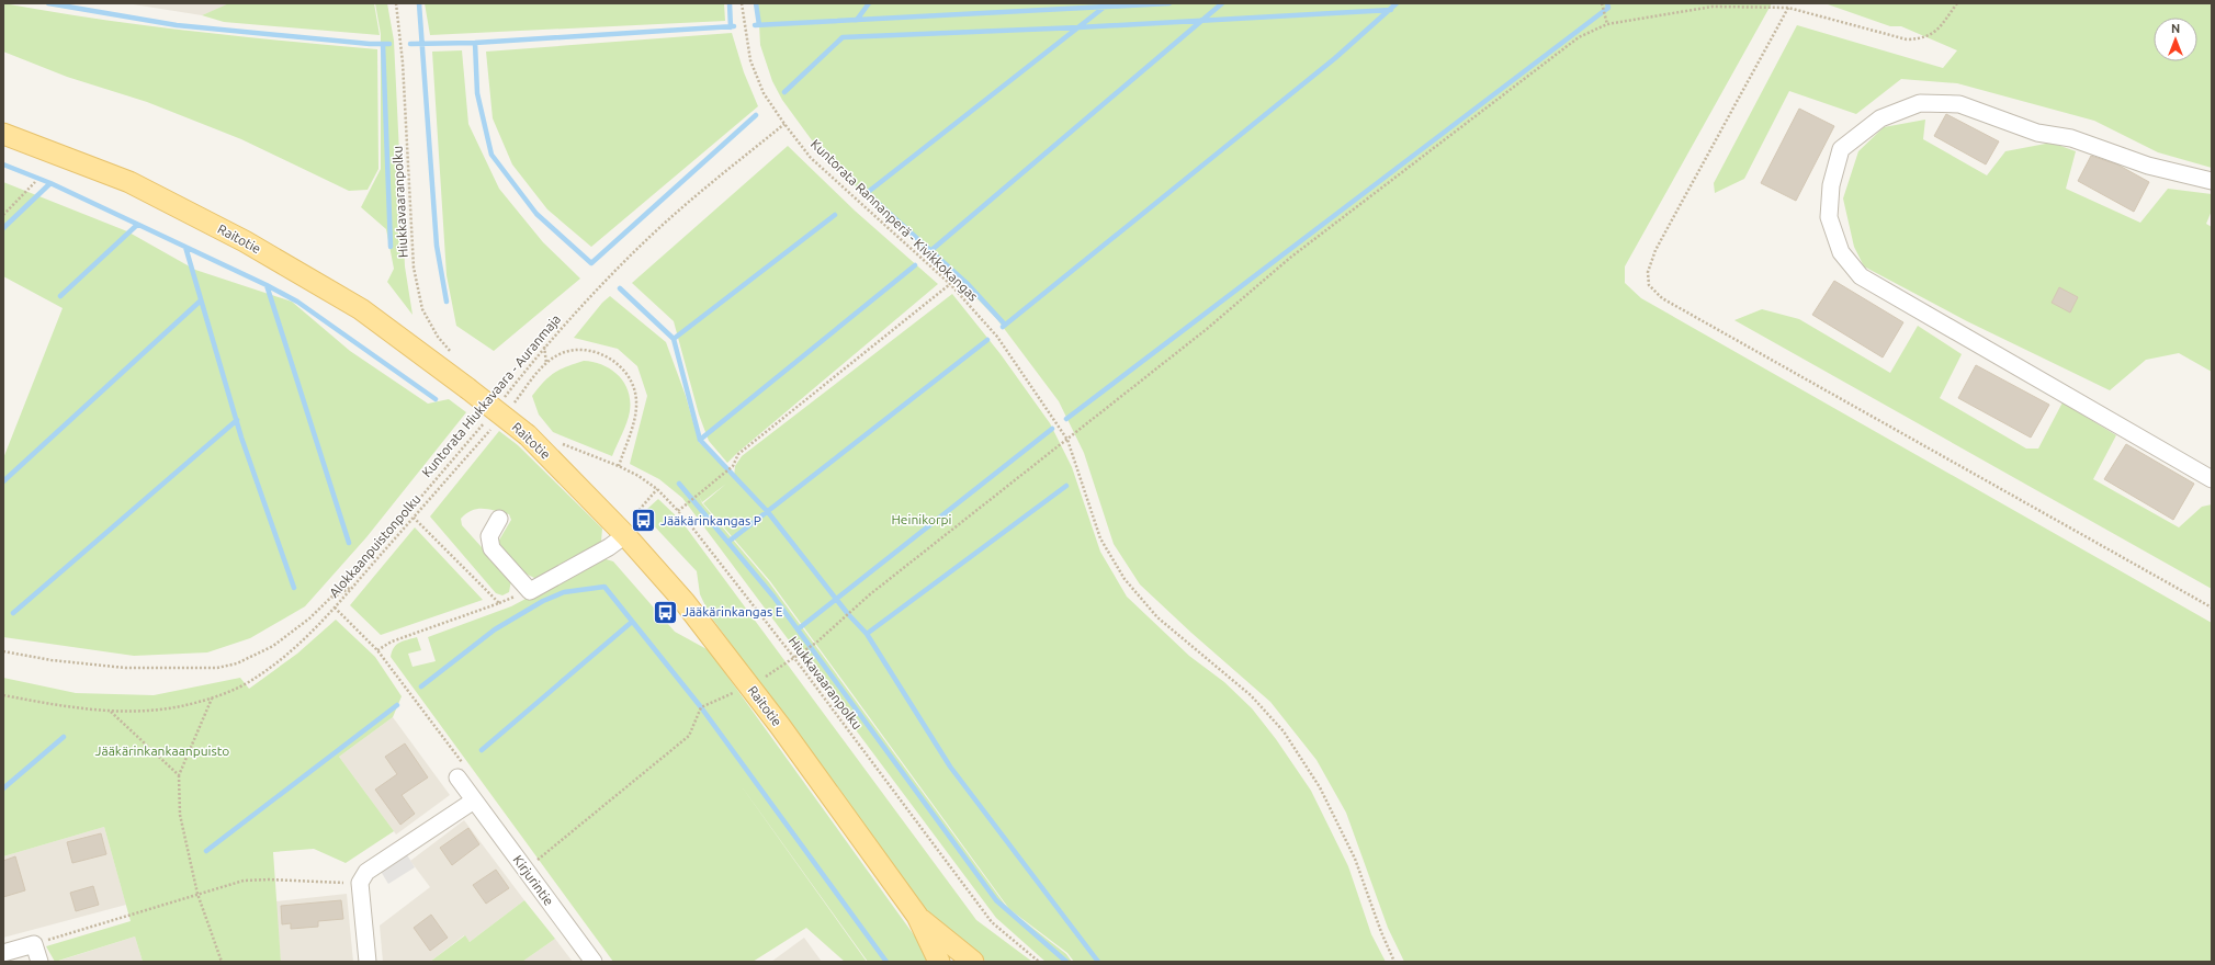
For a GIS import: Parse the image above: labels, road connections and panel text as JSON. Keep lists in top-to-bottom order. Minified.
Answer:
{"streets":{"main road":["Raitotie"],"street":["Kirjurintie"],"path":["Hiukkavaaranpolku","Kuntorata Rannanperä - Kivikkokangas","Kuntorata Hiukkavaara - Auranmaja","Alokkaanpuistonpolku"]},"crossings":[["Kuntorata Rannanperä - Kivikkokangas","Kuntorata Hiukkavaara - Auranmaja"]],"parks":["Heinikorpi","Jääkärinkankaanpuisto"],"places":{"bus stop":["Jääkärinkangas P","Jääkärinkangas E"]},"north":"top"}
